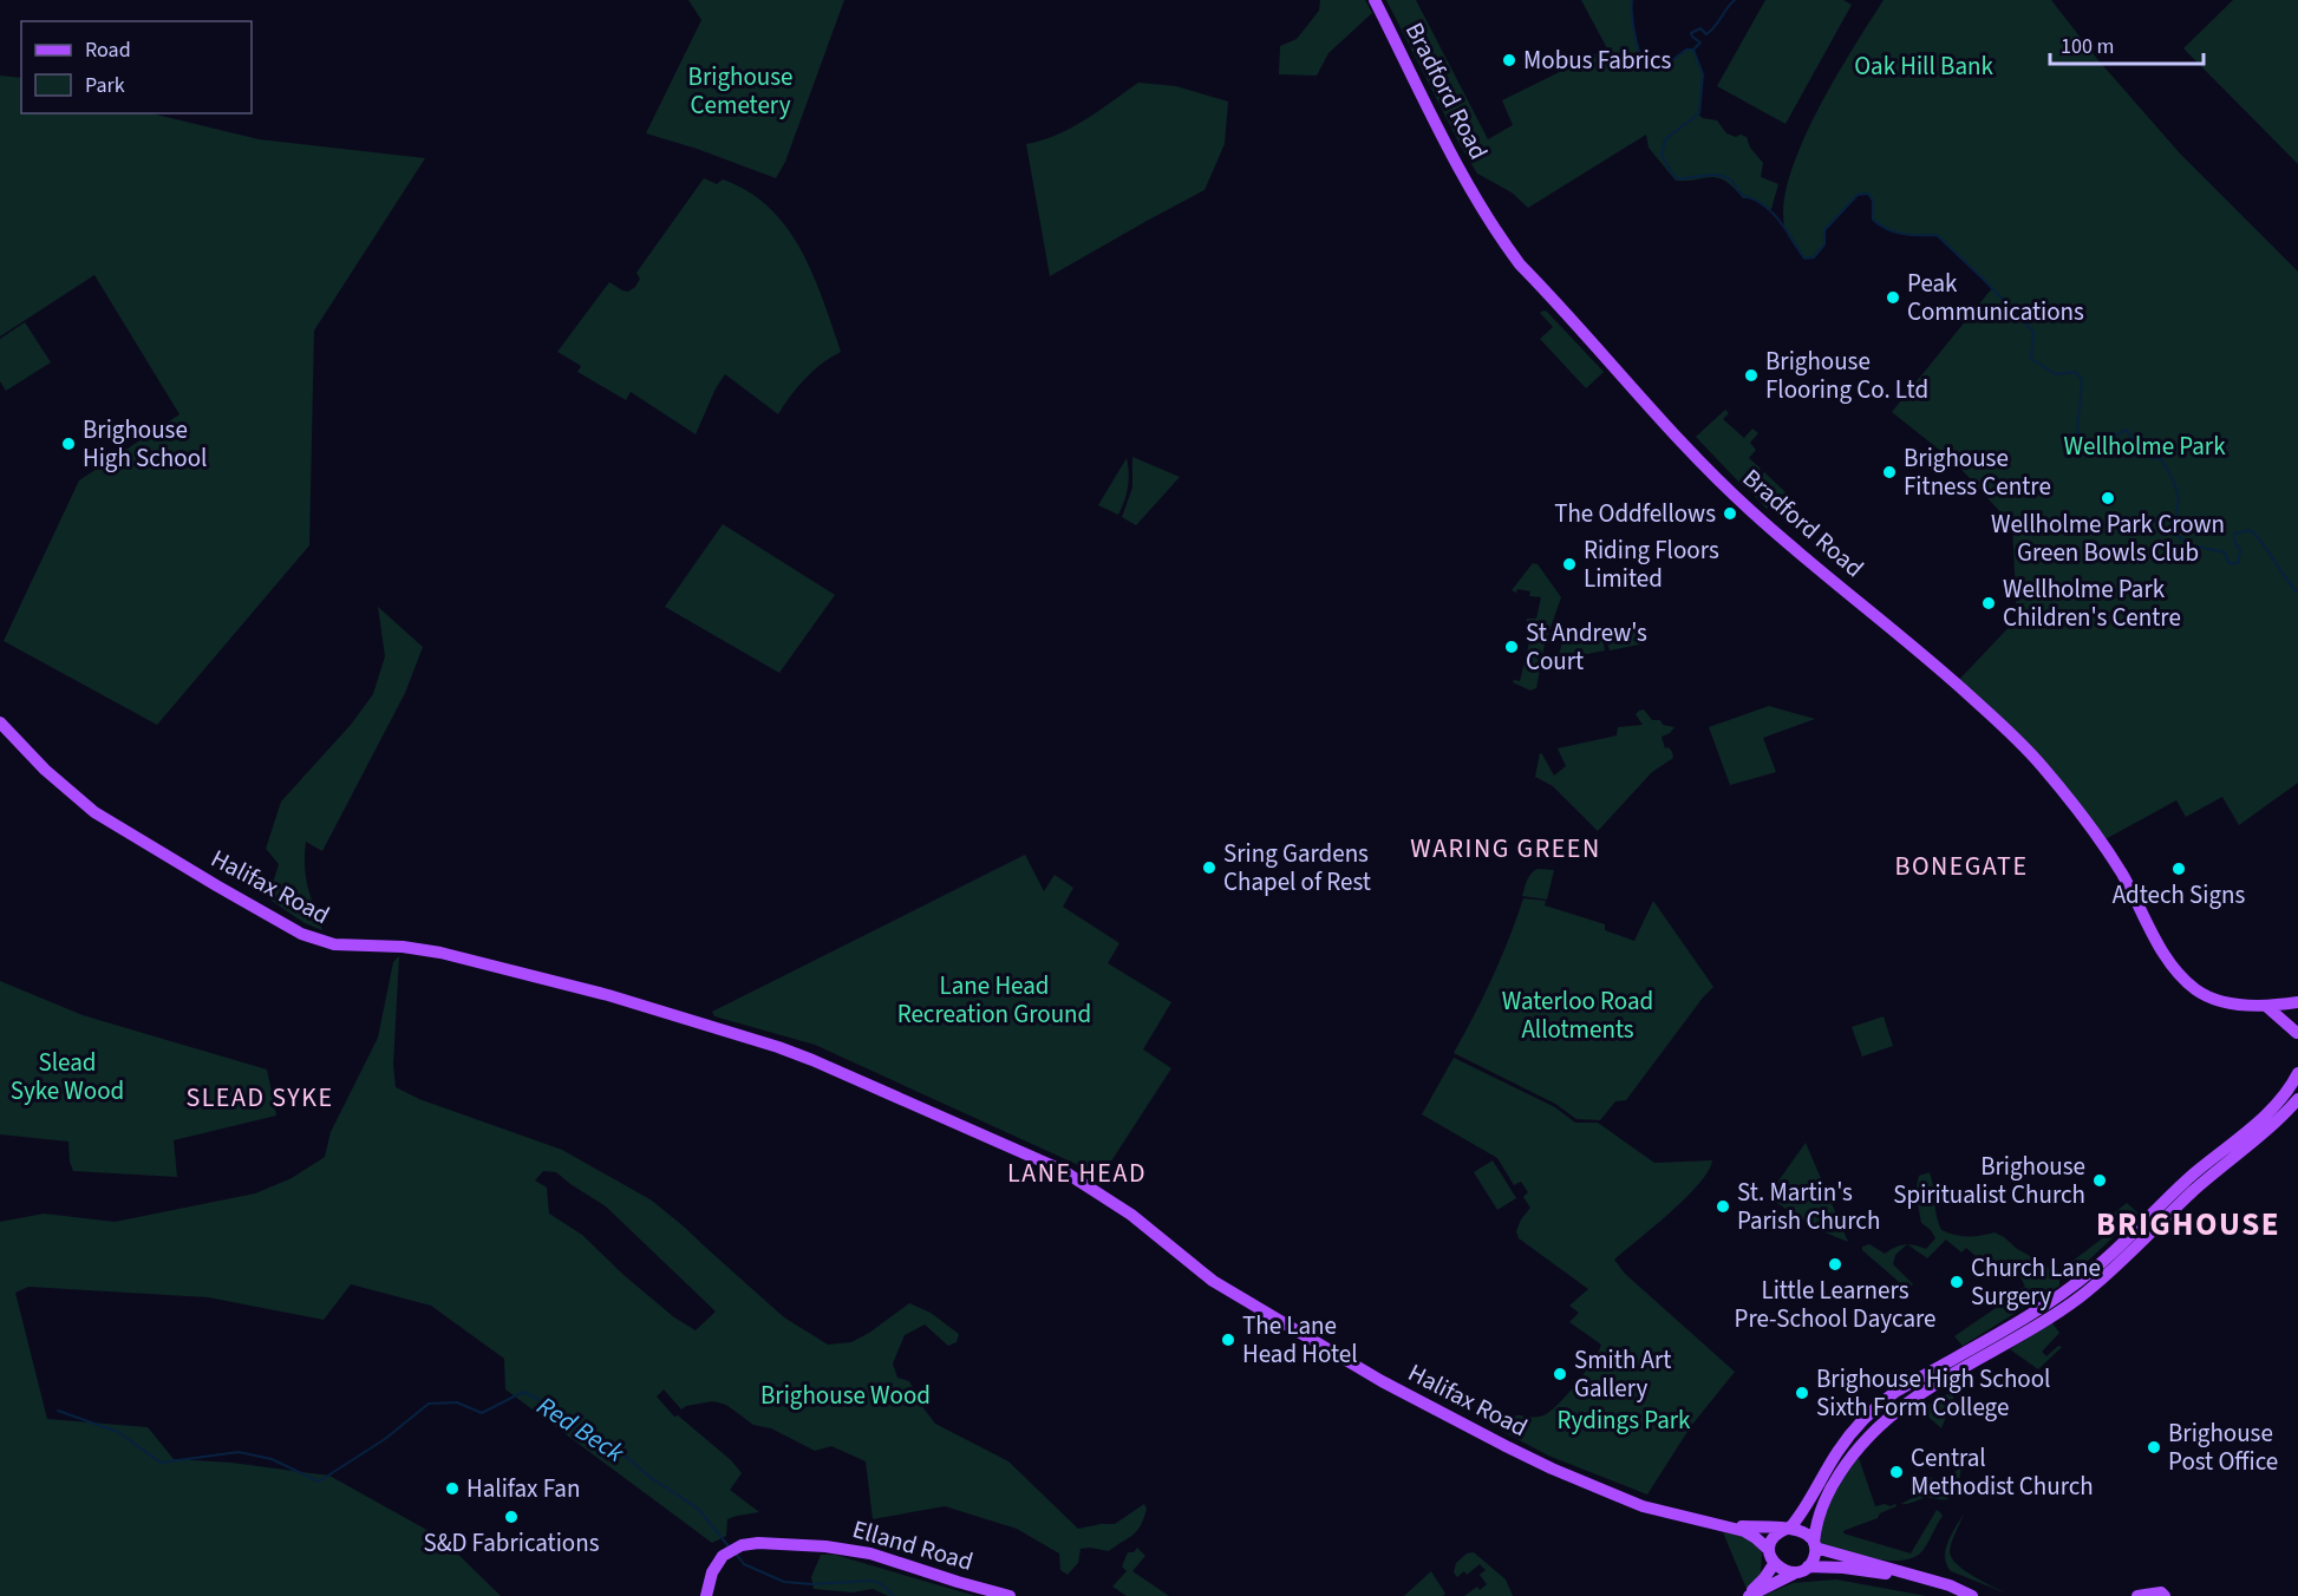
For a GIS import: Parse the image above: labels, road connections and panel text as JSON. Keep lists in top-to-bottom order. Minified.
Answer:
{"streets":{"main road":["Bradford Road","Halifax Road","Elland Road"]},"districts":["WARING GREEN","BONEGATE","SLEAD SYKE","LANE HEAD","BRIGHOUSE"],"water":["Red Beck"],"parks":["Oak Hill Bank","Brighouse Cemetery","Wellholme Park","Lane Head Recreation Ground","Waterloo Road Allotments","Slead Syke Wood","Brighouse Wood","Rydings Park"],"places":["Mobus Fabrics","Peak Communications","Brighouse Flooring Co. Ltd","Brighouse High School","Brighouse Fitness Centre","Wellholme Park Crown Green Bowls Club","The Oddfellows","Riding Floors Limited","Wellholme Park Children's Centre","St Andrew's Court","Sring Gardens Chapel of Rest","Adtech Signs","Brighouse Spiritualist Church","St. Martin's Parish Church","Little Learners Pre-School Daycare","Church Lane Surgery","The Lane Head Hotel","Smith Art Gallery","Brighouse High School Sixth Form College","Brighouse Post Office","Central Methodist Church","Halifax Fan","S&D Fabrications"],"legend":["Road","Park"],"scale_bar":"100 m"}
